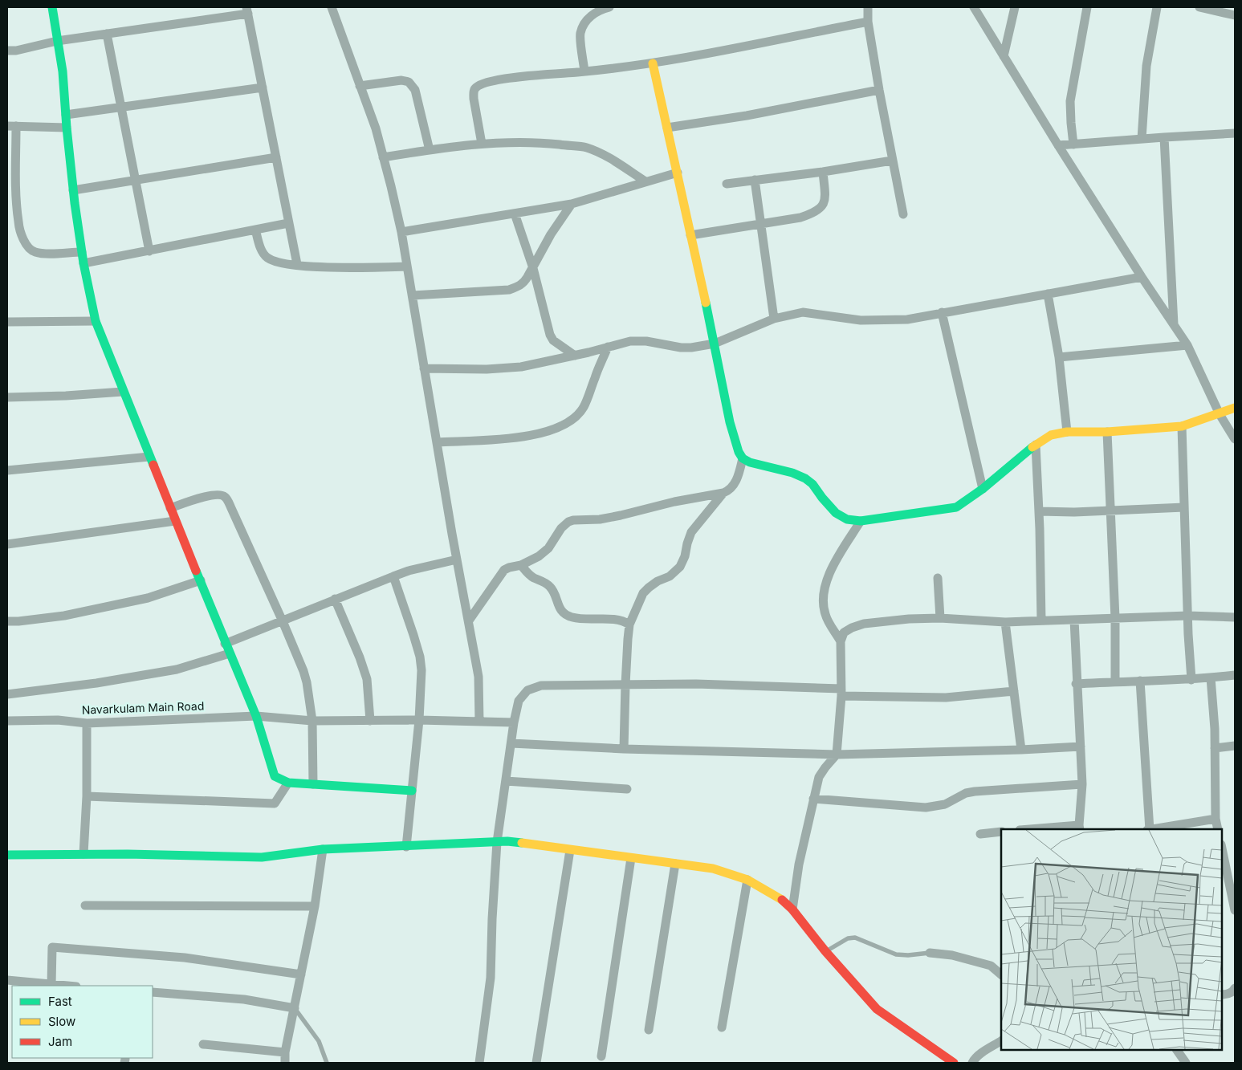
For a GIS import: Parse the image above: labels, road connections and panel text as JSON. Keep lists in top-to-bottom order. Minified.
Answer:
{"streets":{"street":["Navarkulam Main Road"]},"legend":["Fast","Slow","Jam"]}
